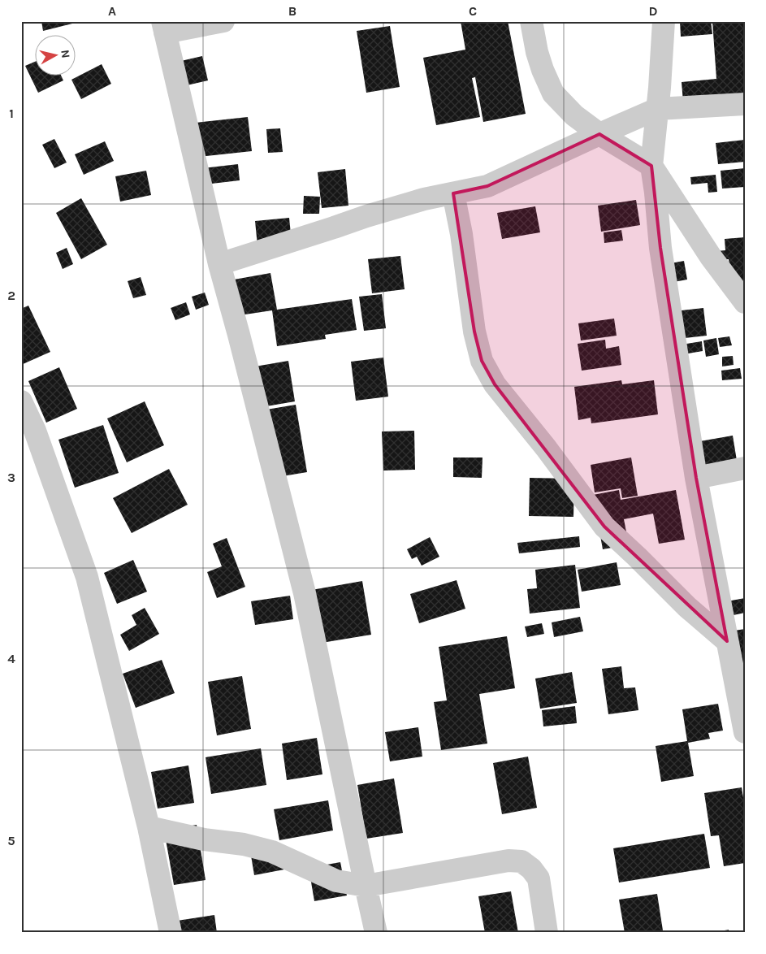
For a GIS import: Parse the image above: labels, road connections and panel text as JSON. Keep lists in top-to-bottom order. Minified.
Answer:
{"north":"right","grid":{"columns":["A","B","C","D"],"rows":["1","2","3","4","5"]}}
